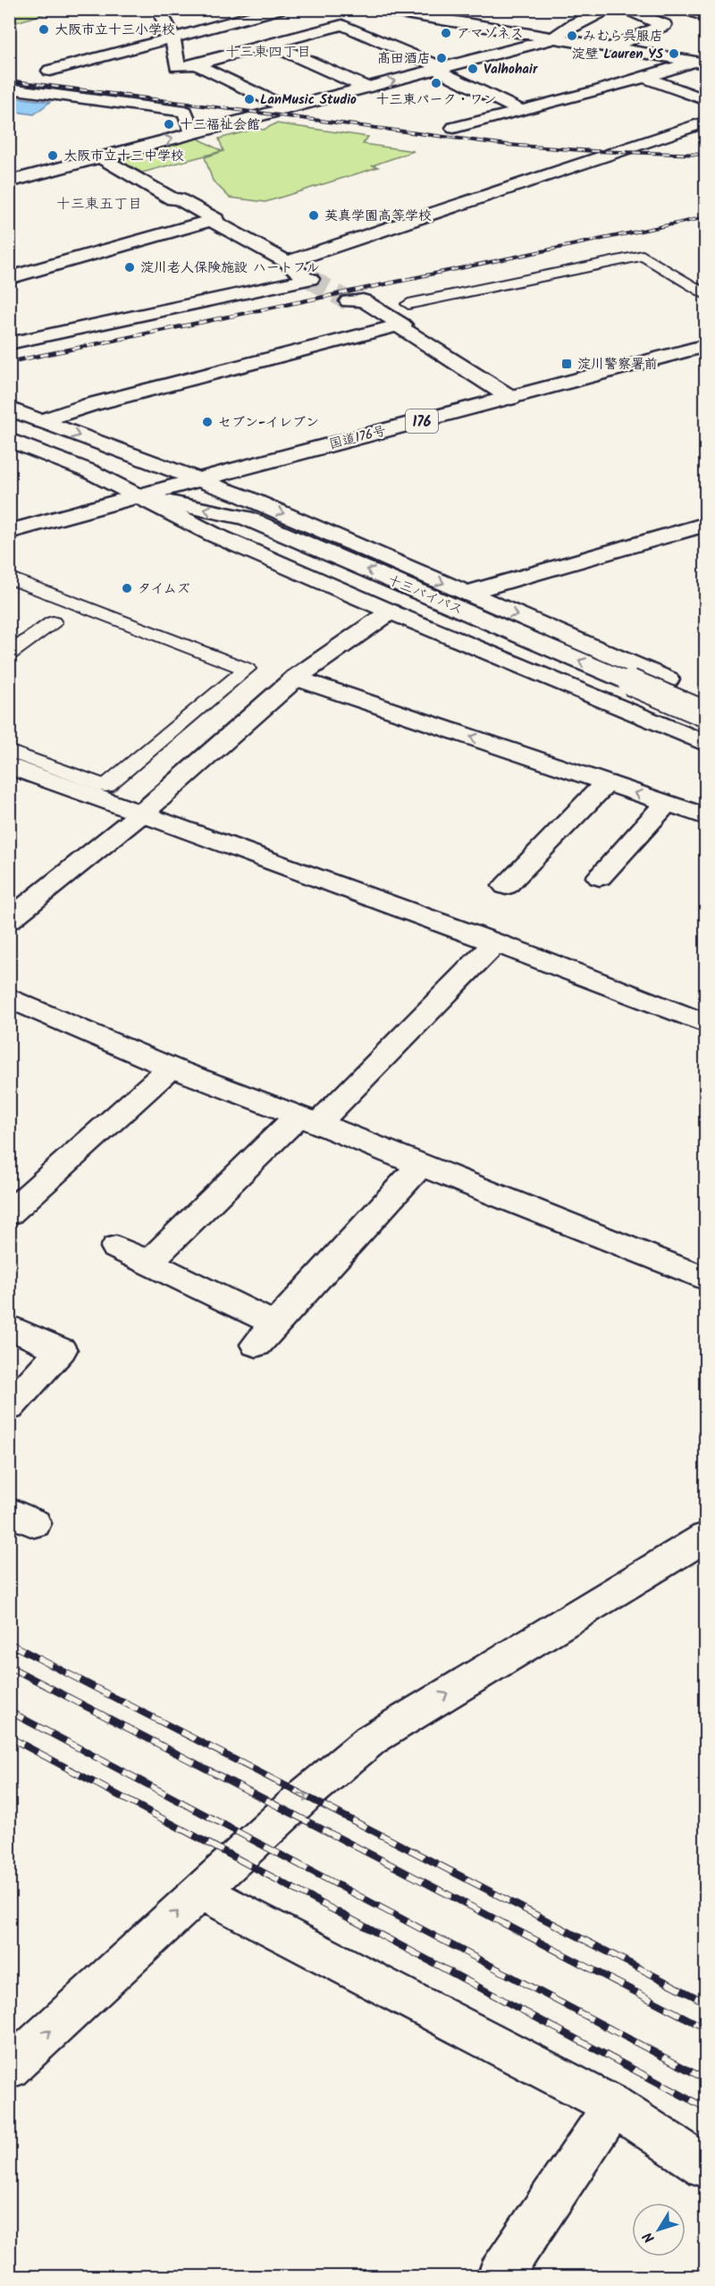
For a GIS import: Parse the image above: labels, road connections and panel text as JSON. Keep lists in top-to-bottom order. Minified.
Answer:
{"streets":{"main road":["176","国道176号","十三バイパス"]},"crossings":[["国道176号","十三バイパス"]],"districts":["十三東四丁目","十三東五丁目"],"places":{"other":["大阪市立十三小学校","アマゾネス","みむら呉服店","淀壁 Lauren YS","髙田酒店","Valhohair","十三東パーク・ワン","LanMusic Studio","十三福祉会館","大阪市立十三中学校","英真学園高等学校","淀川老人保険施設 ハートフル","セブン-イレブン","タイムズ"],"transit":["淀川警察署前"]},"north":"bottom left"}
